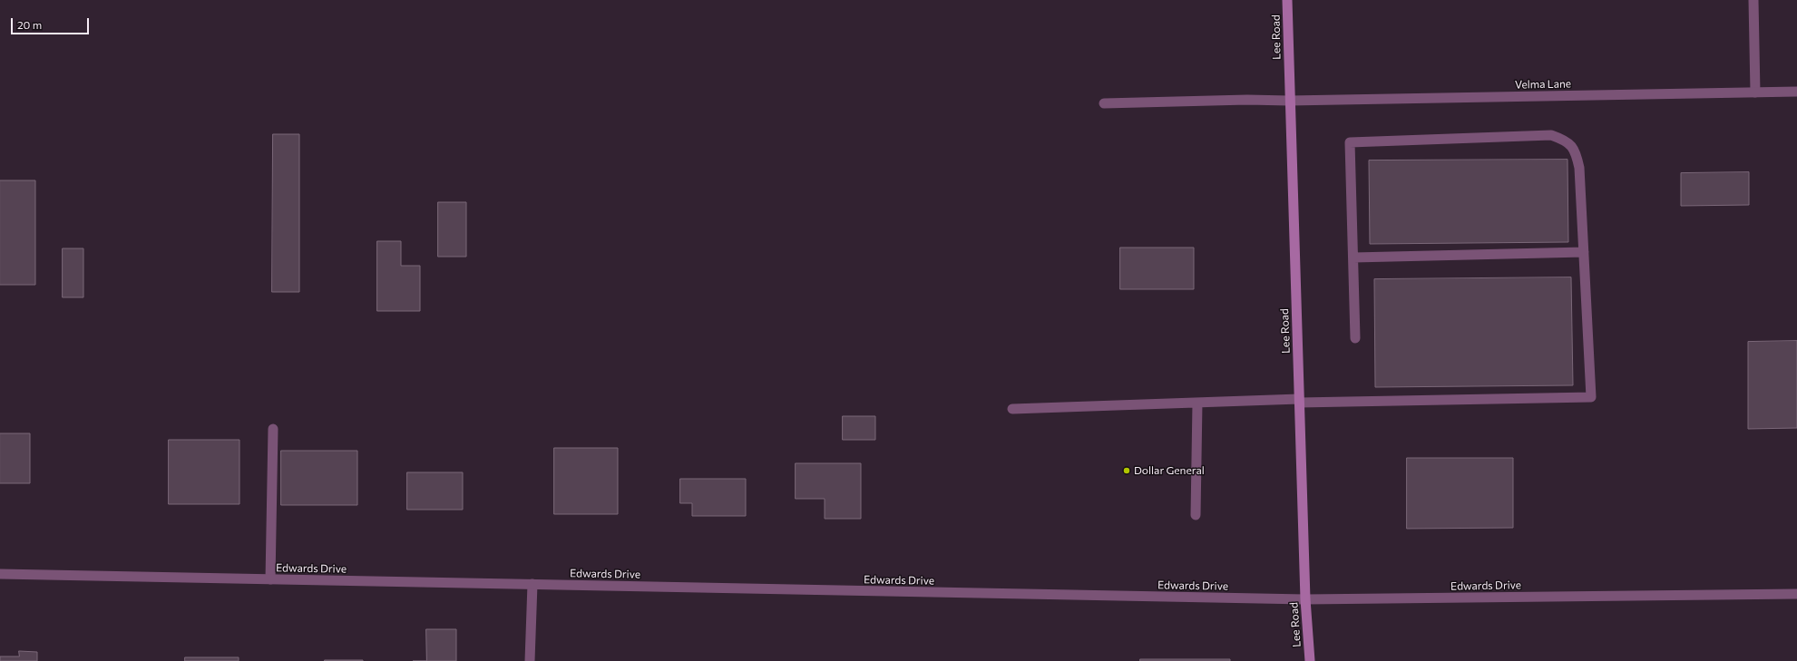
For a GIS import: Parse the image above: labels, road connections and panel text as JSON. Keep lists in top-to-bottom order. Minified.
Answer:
{"streets":{"main road":["Lee Road"],"street":["Velma Lane","Edwards Drive"]},"crossings":[["Lee Road","Velma Lane"],["Lee Road","Edwards Drive"]],"places":["Dollar General"],"scale_bar":"20 m"}
